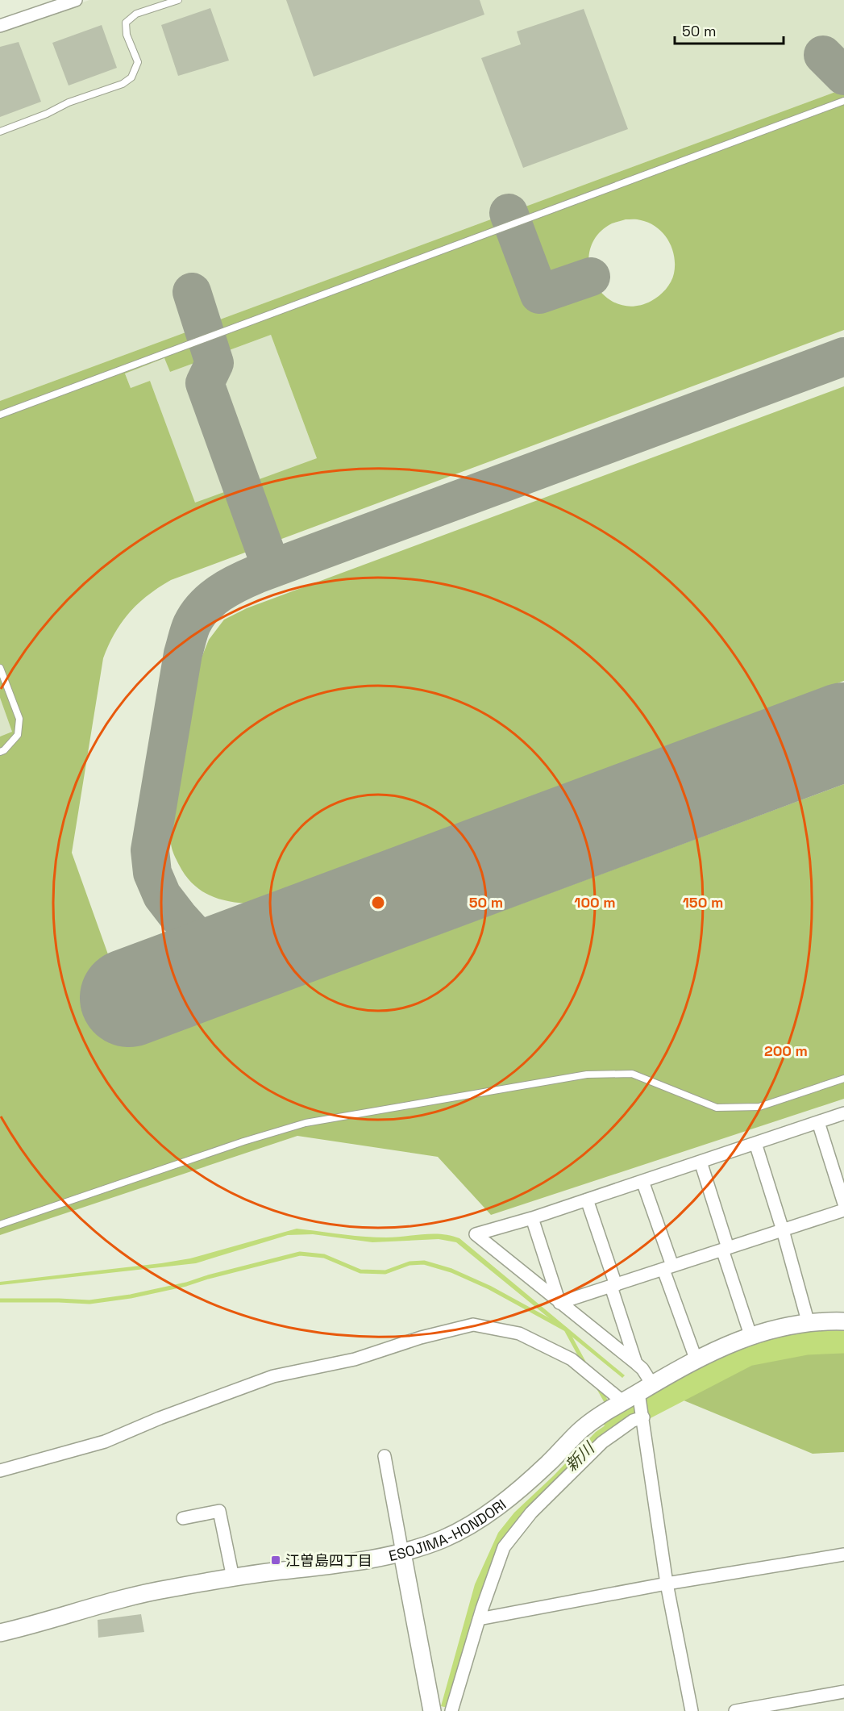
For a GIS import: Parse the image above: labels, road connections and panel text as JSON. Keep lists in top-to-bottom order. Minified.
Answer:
{"streets":{"street":["ESOJIMA-HONDORI"]},"water":["新川"],"places":{"transit":["江曽島四丁目"]},"scale_bar":"50 m","rings":["50 m","100 m","150 m","200 m"]}
